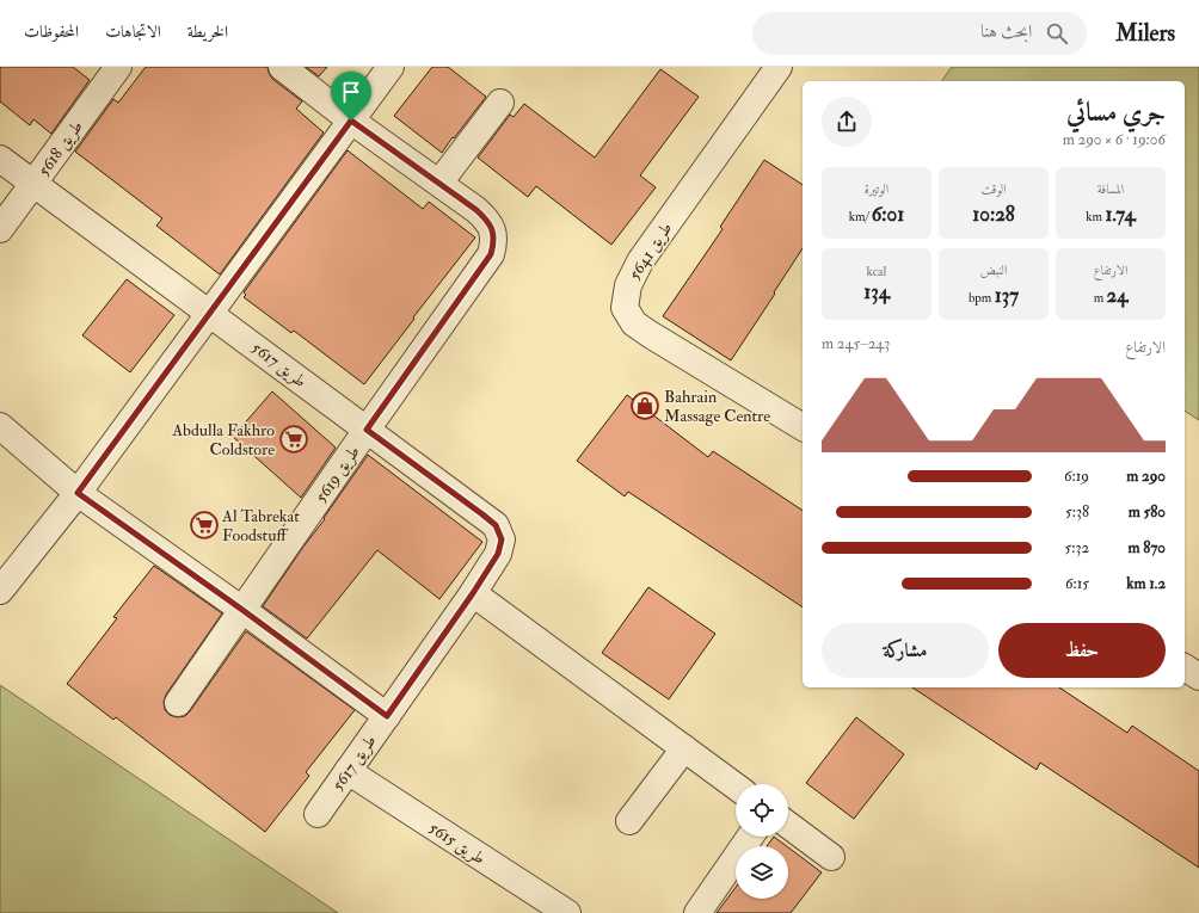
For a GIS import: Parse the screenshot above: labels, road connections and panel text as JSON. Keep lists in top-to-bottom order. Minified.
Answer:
{"streets":{"street":["طريق 5618","طريق 5641","طريق 5617","طريق 5619","طريق 5615"]},"crossings":[["طريق 5618","طريق 5617"],["طريق 5617","طريق 5619"],["طريق 5617","طريق 5615"]],"places":{"shop":["Bahrain Massage Centre"],"supermarket":["Abdulla Fakhro Coldstore","Al Tabrekat Foodstuff"]},"page":{"header":"Milers","search":"ابحث هنا","nav":["الخريطة","الاتجاهات","المحفوظات"],"heading":["جري مسائي","19:06 · 6 × 290 m"],"stats":[["المسافة","1.74 km"],["الوقت","10:28"],["الوتيرة","6:01 /km"],["الارتفاع","24 m"],["النبض","137 bpm"],["kcal","134"]],"chart":["الارتفاع","243–245 m"],"list":[{"name":"290 m","note":"6:19"},{"name":"580 m","note":"5:38"},{"name":"870 m","note":"5:32"},{"name":"1.2 km","note":"6:15"}],"buttons":["حفظ","مشاركة"]}}
